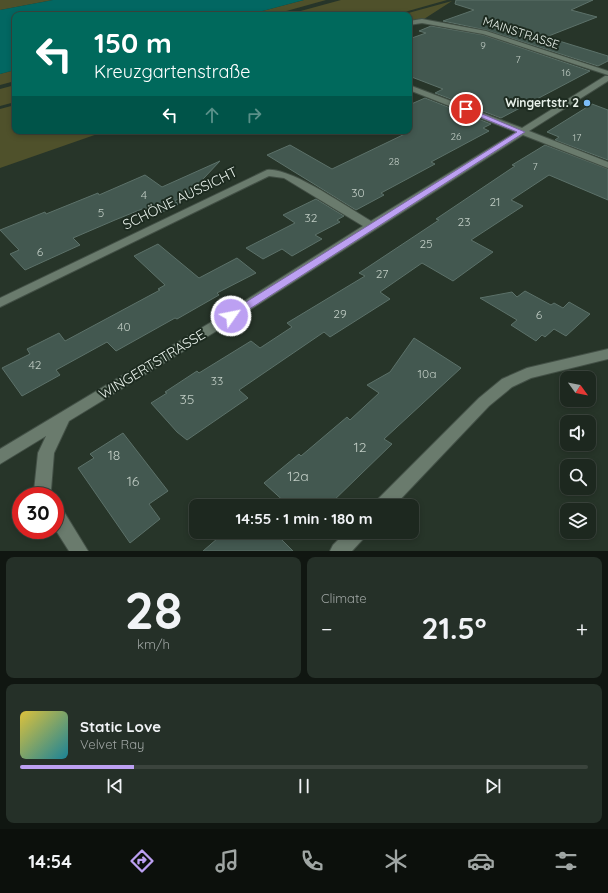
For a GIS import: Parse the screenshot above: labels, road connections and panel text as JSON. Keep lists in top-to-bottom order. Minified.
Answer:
{"streets":{"street":["MAINSTRASSE","SCHÖNE AUSSICHT","WINGERTSTRASSE"]},"crossings":[["SCHÖNE AUSSICHT","WINGERTSTRASSE"]],"places":["Wingertstr. 2"],"house_numbers":["9","7","16","26","17","28","7","30","4","21","5","32","23","25","6","27","29","6","40","42","10a","33","35","12","18","12a","16"],"north":"bottom right","page":{"turn":["150 m","Kreuzgartenstraße"],"limit":"30","trip":"14:55 · 1 min · 180 m","tile":[["28","km/h"],"Climate"],"heat":["−","21.5°","+"],"song":["Static Love","Velvet Ray"],"tabs":"14:54"}}
